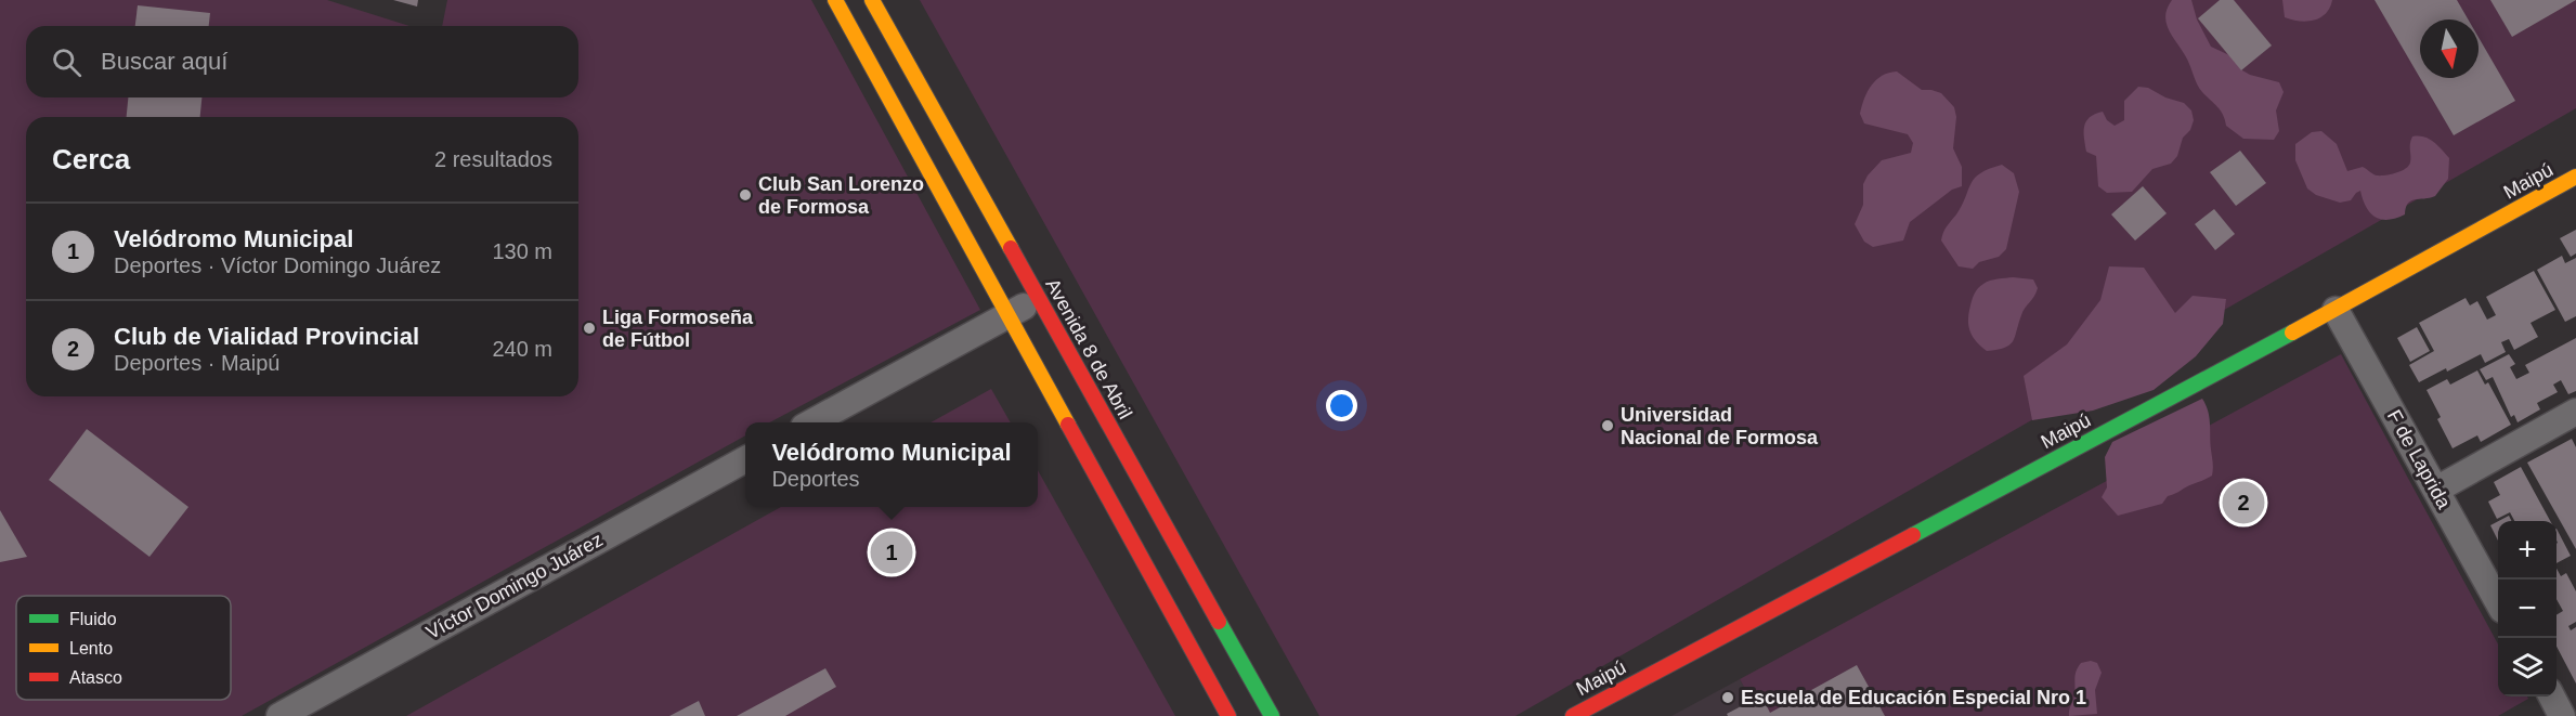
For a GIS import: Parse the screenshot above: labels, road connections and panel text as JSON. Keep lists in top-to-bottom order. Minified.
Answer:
{"streets":{"main road":["Maipú","Avenida 8 de Abril"],"street":["F de Laprida","Víctor Domingo Juárez"]},"crossings":[["Maipú","F de Laprida"]],"places":["Club San Lorenzo de Formosa","Liga Formoseña de Fútbol","Universidad Nacional de Formosa","Escuela de Educación Especial Nro 1"],"legend":["Fluido","Lento","Atasco"],"north":"bottom","page":{"search":"Buscar aquí","heading":["Cerca","2 resultados"],"list":[{"mark":"1","name":"Velódromo Municipal","note":"Deportes · Víctor Domingo Juárez","value":"130 m"},{"mark":"2","name":"Club de Vialidad Provincial","note":"Deportes · Maipú","value":"240 m"}],"popup":["Velódromo Municipal","Deportes"],"pins":["2","1"],"map_buttons":["+","−"]}}
